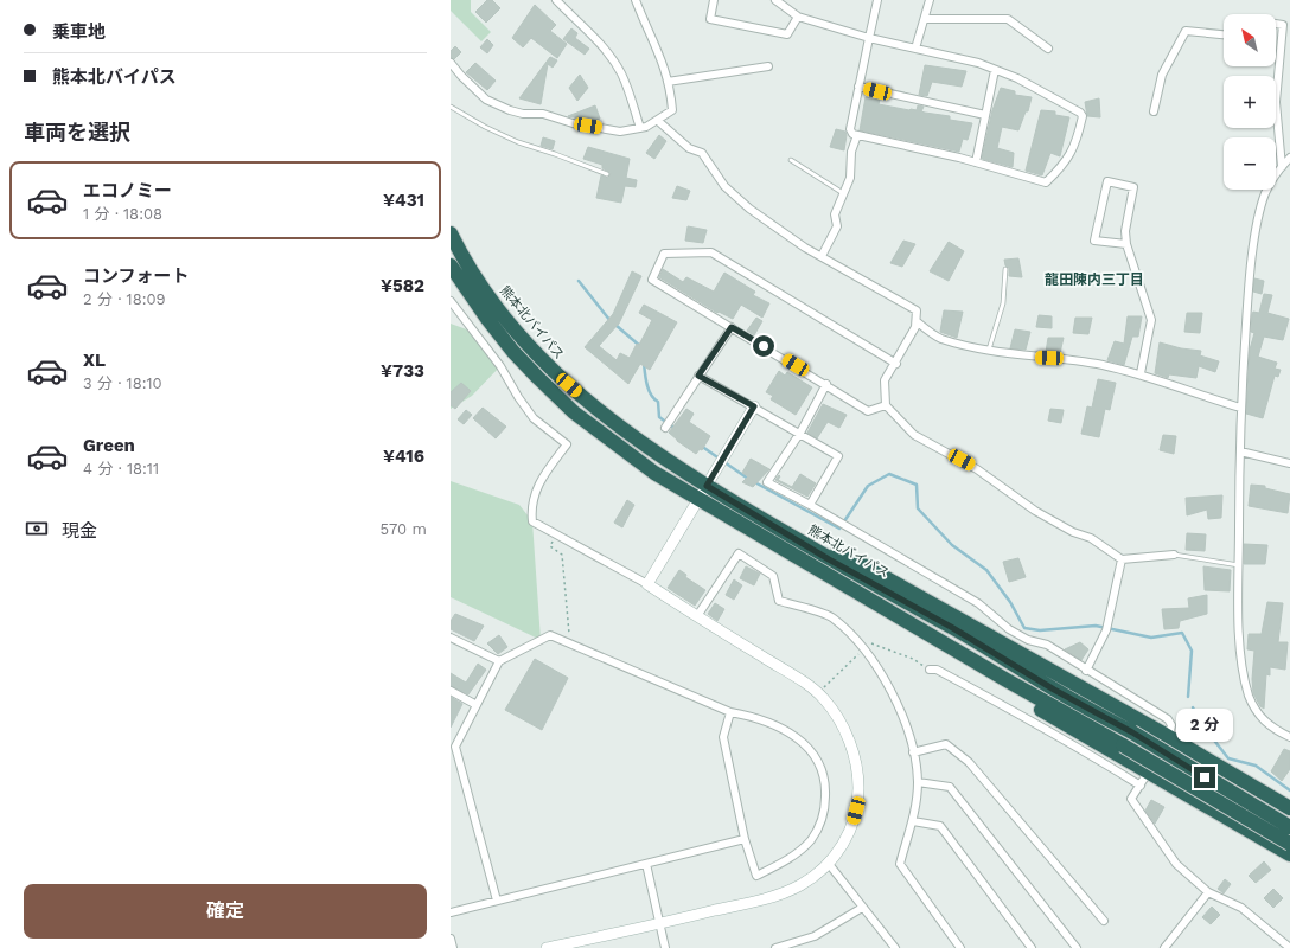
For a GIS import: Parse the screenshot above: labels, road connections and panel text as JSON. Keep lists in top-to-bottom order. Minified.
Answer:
{"streets":{"highway":["熊本北バイパス"]},"districts":["龍田陳内三丁目"],"north":"top left","page":{"banner":["乗車地","熊本北バイパス"],"map_buttons":["+","−"],"heading":"車両を選択","list":[{"name":"エコノミー","note":"1 分 · 18:08","value":"¥431"},{"name":"コンフォート","note":"2 分 · 18:09","value":"¥582"},{"name":"XL","note":"3 分 · 18:10","value":"¥733"},{"name":"Green","note":"4 分 · 18:11","value":"¥416"}],"pay":["現金","570 m"],"bubble":"2 分","buttons":"確定"}}
